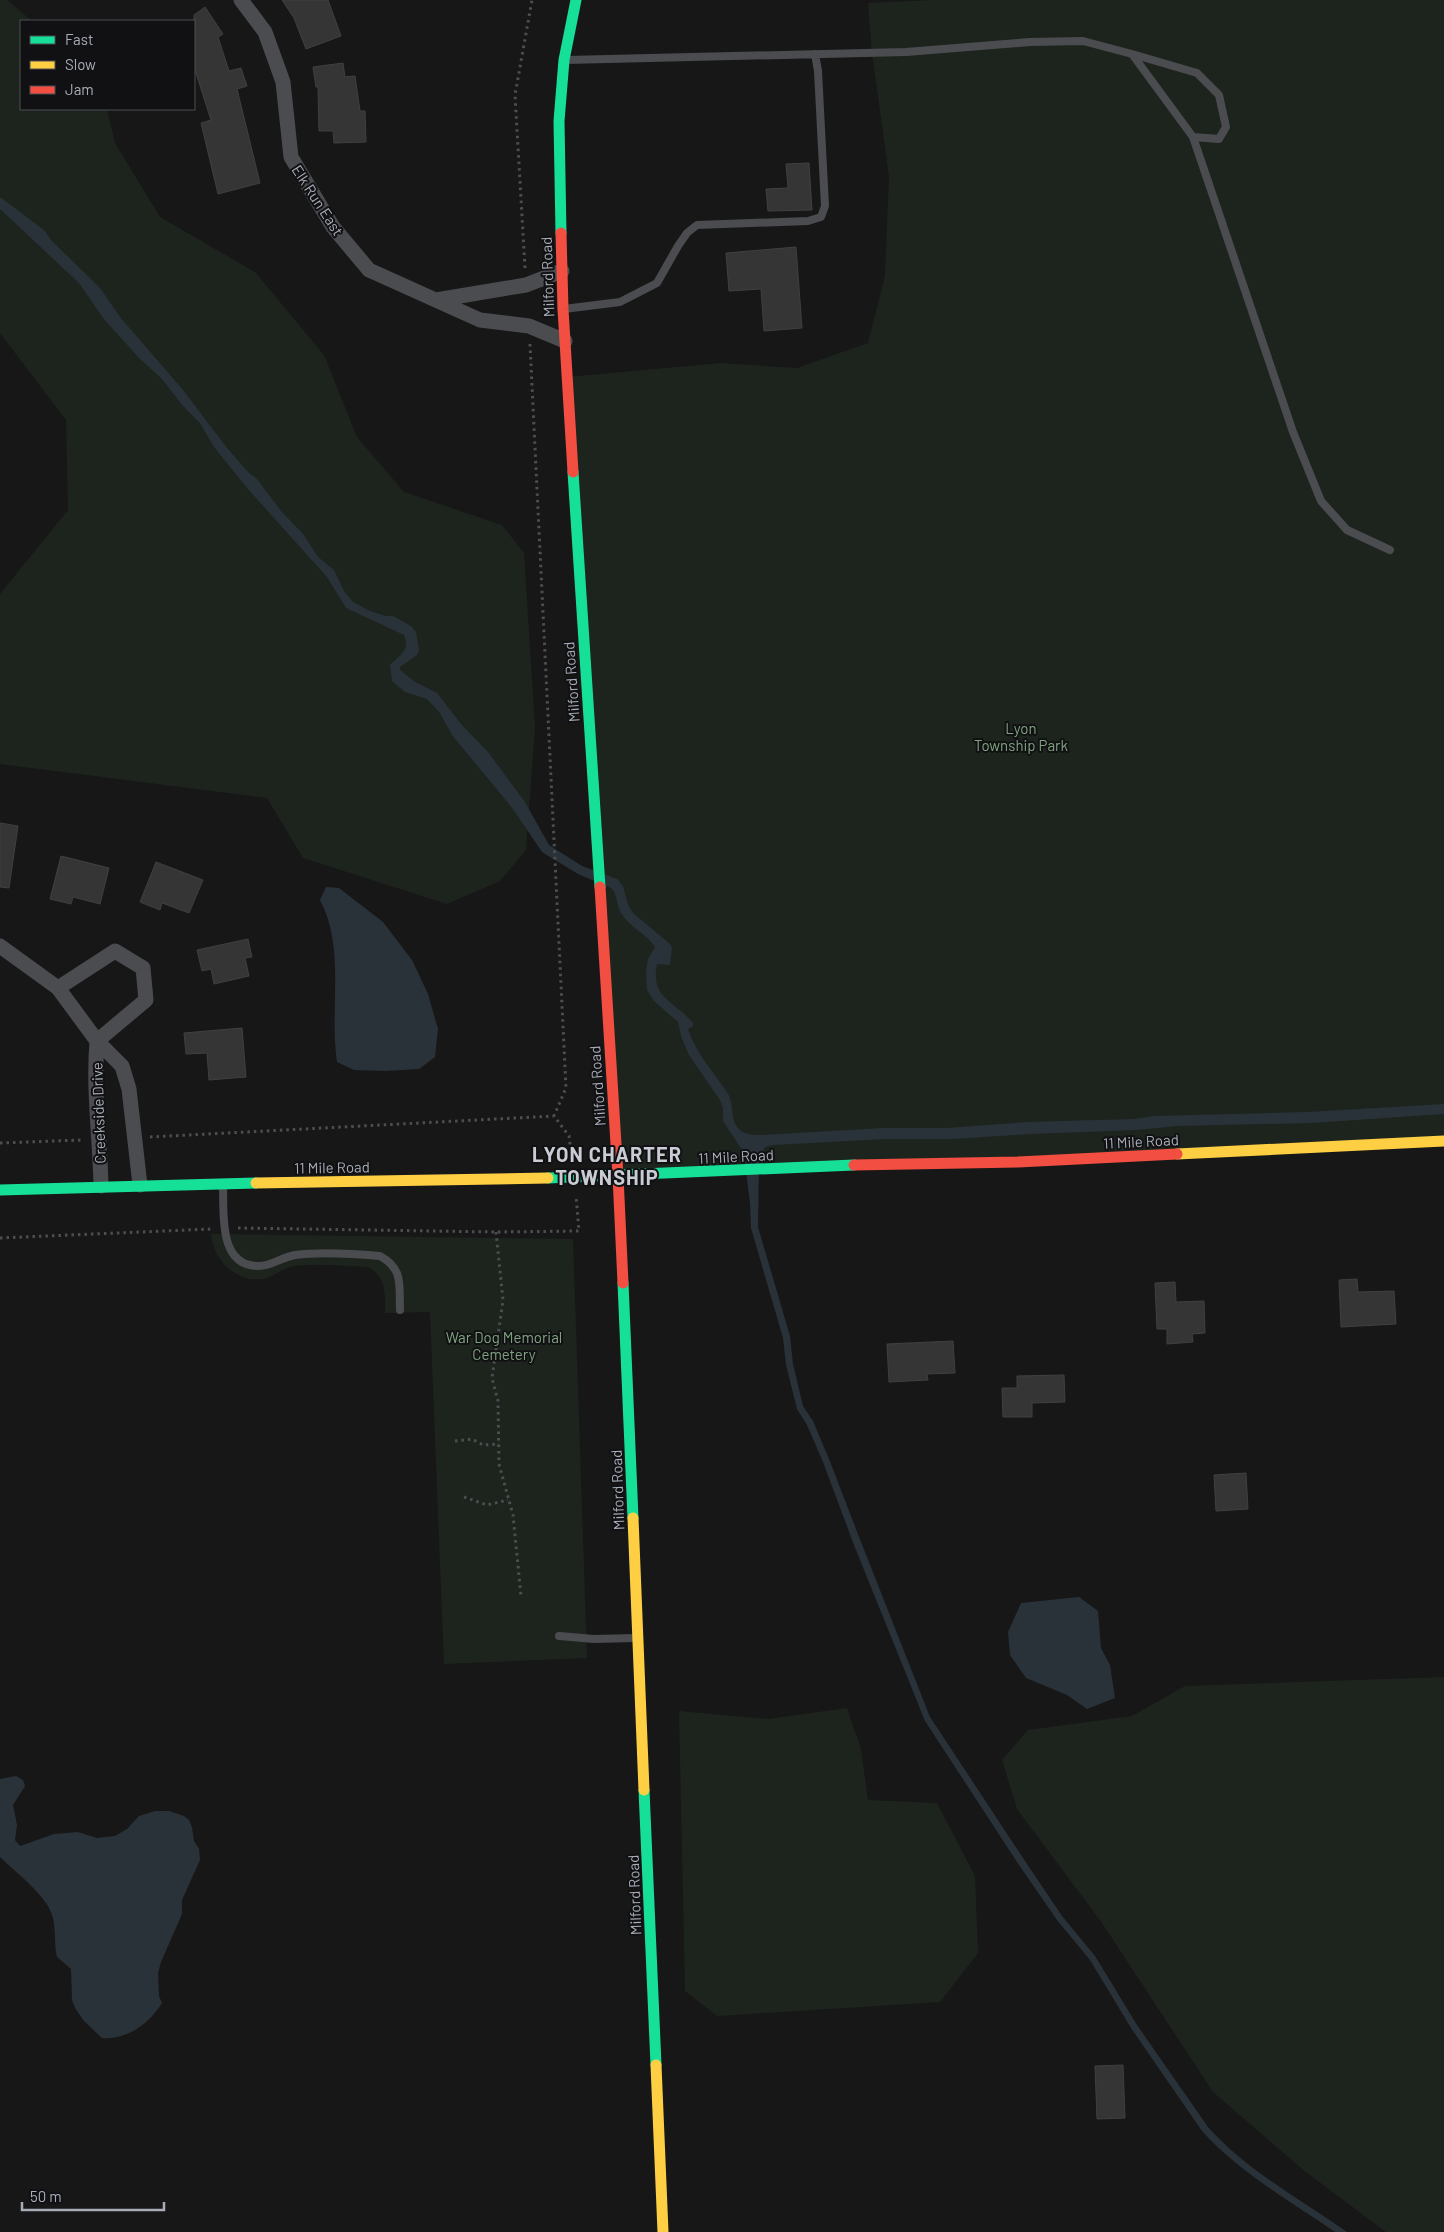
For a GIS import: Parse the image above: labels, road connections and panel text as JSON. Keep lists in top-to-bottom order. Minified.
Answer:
{"streets":{"street":["Elk Run East","Milford Road","Creekside Drive","11 Mile Road"]},"crossings":[["Elk Run East","Milford Road"],["Milford Road","11 Mile Road"],["Creekside Drive","11 Mile Road"]],"districts":["LYON CHARTER TOWNSHIP"],"parks":["Lyon Township Park","War Dog Memorial Cemetery"],"legend":["Fast","Slow","Jam"],"scale_bar":"50 m"}
